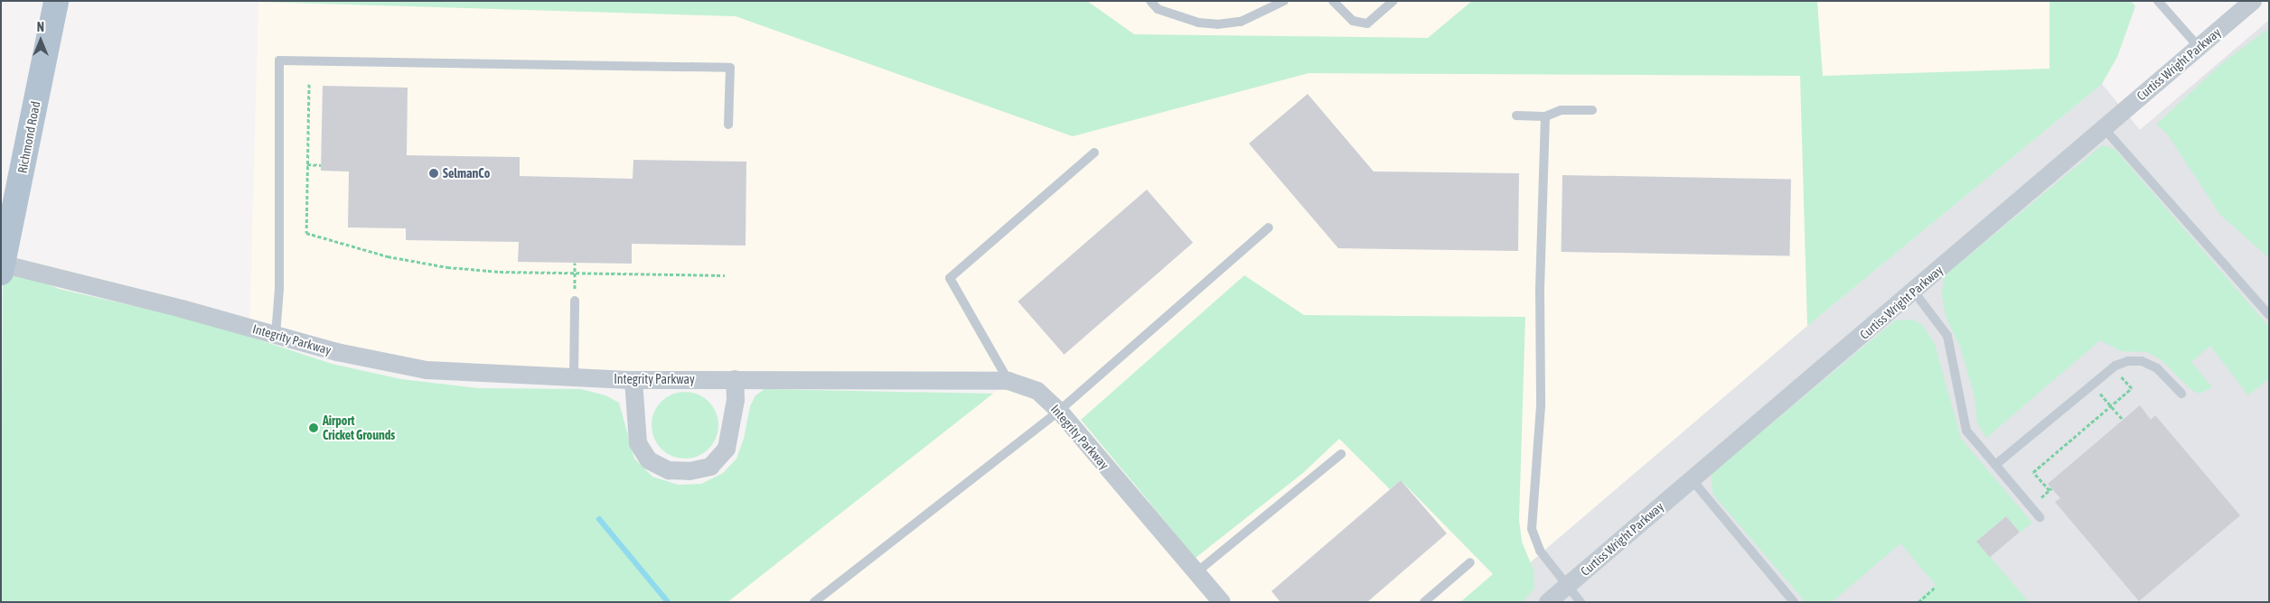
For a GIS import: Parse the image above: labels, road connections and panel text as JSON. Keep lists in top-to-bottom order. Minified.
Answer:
{"streets":{"main road":["Richmond Road"],"street":["Curtiss Wright Parkway","Integrity Parkway"]},"crossings":[["Richmond Road","Integrity Parkway"]],"places":["SelmanCo","Airport Cricket Grounds"],"north":"top"}
